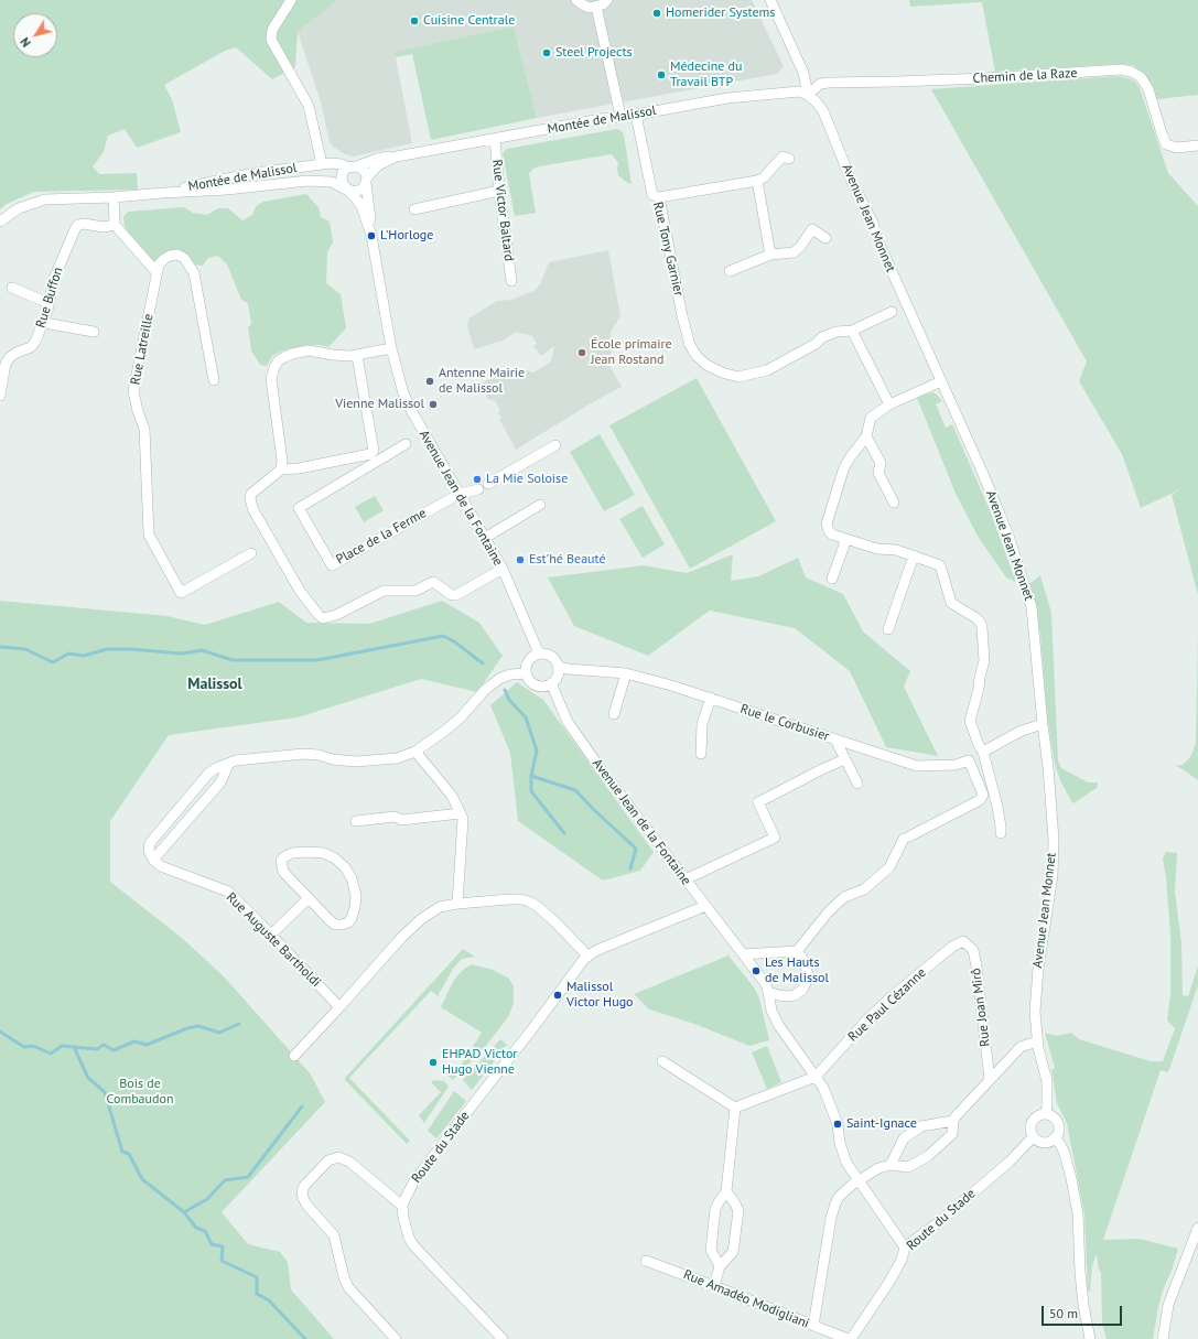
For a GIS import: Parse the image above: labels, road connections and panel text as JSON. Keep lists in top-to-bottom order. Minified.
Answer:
{"streets":{"street":["Chemin de la Raze","Montée de Malissol","Rue Victor Baltard","Avenue Jean Monnet","Rue Tony Garnier","Rue Buffon","Rue Latreille","Avenue Jean de la Fontaine","Place de la Ferme","Rue le Corbusier","Rue Auguste Bartholdi","Rue Paul Cézanne","Rue Joan Mirô","Route du Stade","Rue Amadéo Modigliani"]},"crossings":[["Chemin de la Raze","Montée de Malissol"],["Chemin de la Raze","Avenue Jean Monnet"],["Montée de Malissol","Rue Victor Baltard"],["Montée de Malissol","Avenue Jean Monnet"],["Montée de Malissol","Rue Tony Garnier"],["Montée de Malissol","Avenue Jean de la Fontaine"],["Avenue Jean Monnet","Route du Stade"],["Avenue Jean de la Fontaine","Place de la Ferme"],["Avenue Jean de la Fontaine","Rue le Corbusier"],["Avenue Jean de la Fontaine","Rue Paul Cézanne"],["Avenue Jean de la Fontaine","Route du Stade"],["Rue Paul Cézanne","Rue Joan Mirô"]],"districts":["Malissol"],"parks":["Bois de Combaudon"],"places":["Homerider Systems","Cuisine Centrale","Steel Projects","Médecine du Travail BTP","L'Horloge","École primaire Jean Rostand","Antenne Mairie de Malissol","Vienne Malissol","La Mie Soloise","Est'hé Beauté","Les Hauts de Malissol","Malissol Victor Hugo","EHPAD Victor Hugo Vienne","Saint-Ignace"],"scale_bar":"50 m","north":"bottom left"}
